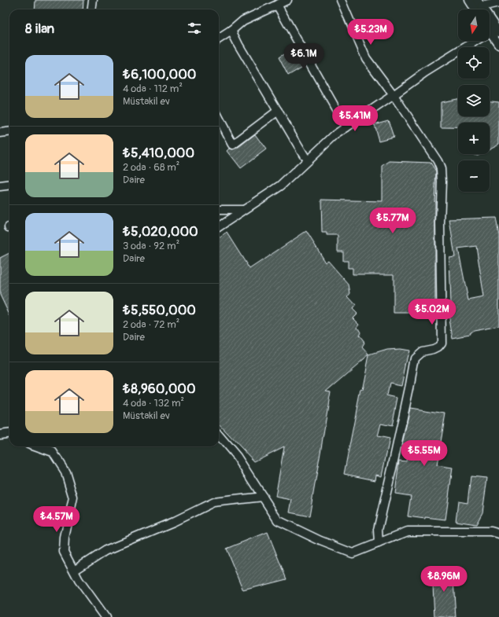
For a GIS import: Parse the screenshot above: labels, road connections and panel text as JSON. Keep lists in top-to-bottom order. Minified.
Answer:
{"north":"bottom","page":{"map_buttons":["+","−"],"heading":"8 ilan","price":["₺5.23M","₺6.1M","₺5.41M","₺5.77M","₺5.02M","₺5.55M","₺4.57M","₺8.96M"],"list":[{"name":"₺6,100,000","note":"4 oda · 112 m² · Müstakil ev"},{"name":"₺5,410,000","note":"2 oda · 68 m² · Daire"},{"name":"₺5,020,000","note":"3 oda · 92 m² · Daire"},{"name":"₺5,550,000","note":"2 oda · 72 m² · Daire"},{"name":"₺8,960,000","note":"4 oda · 132 m² · Müstakil ev"}]}}
